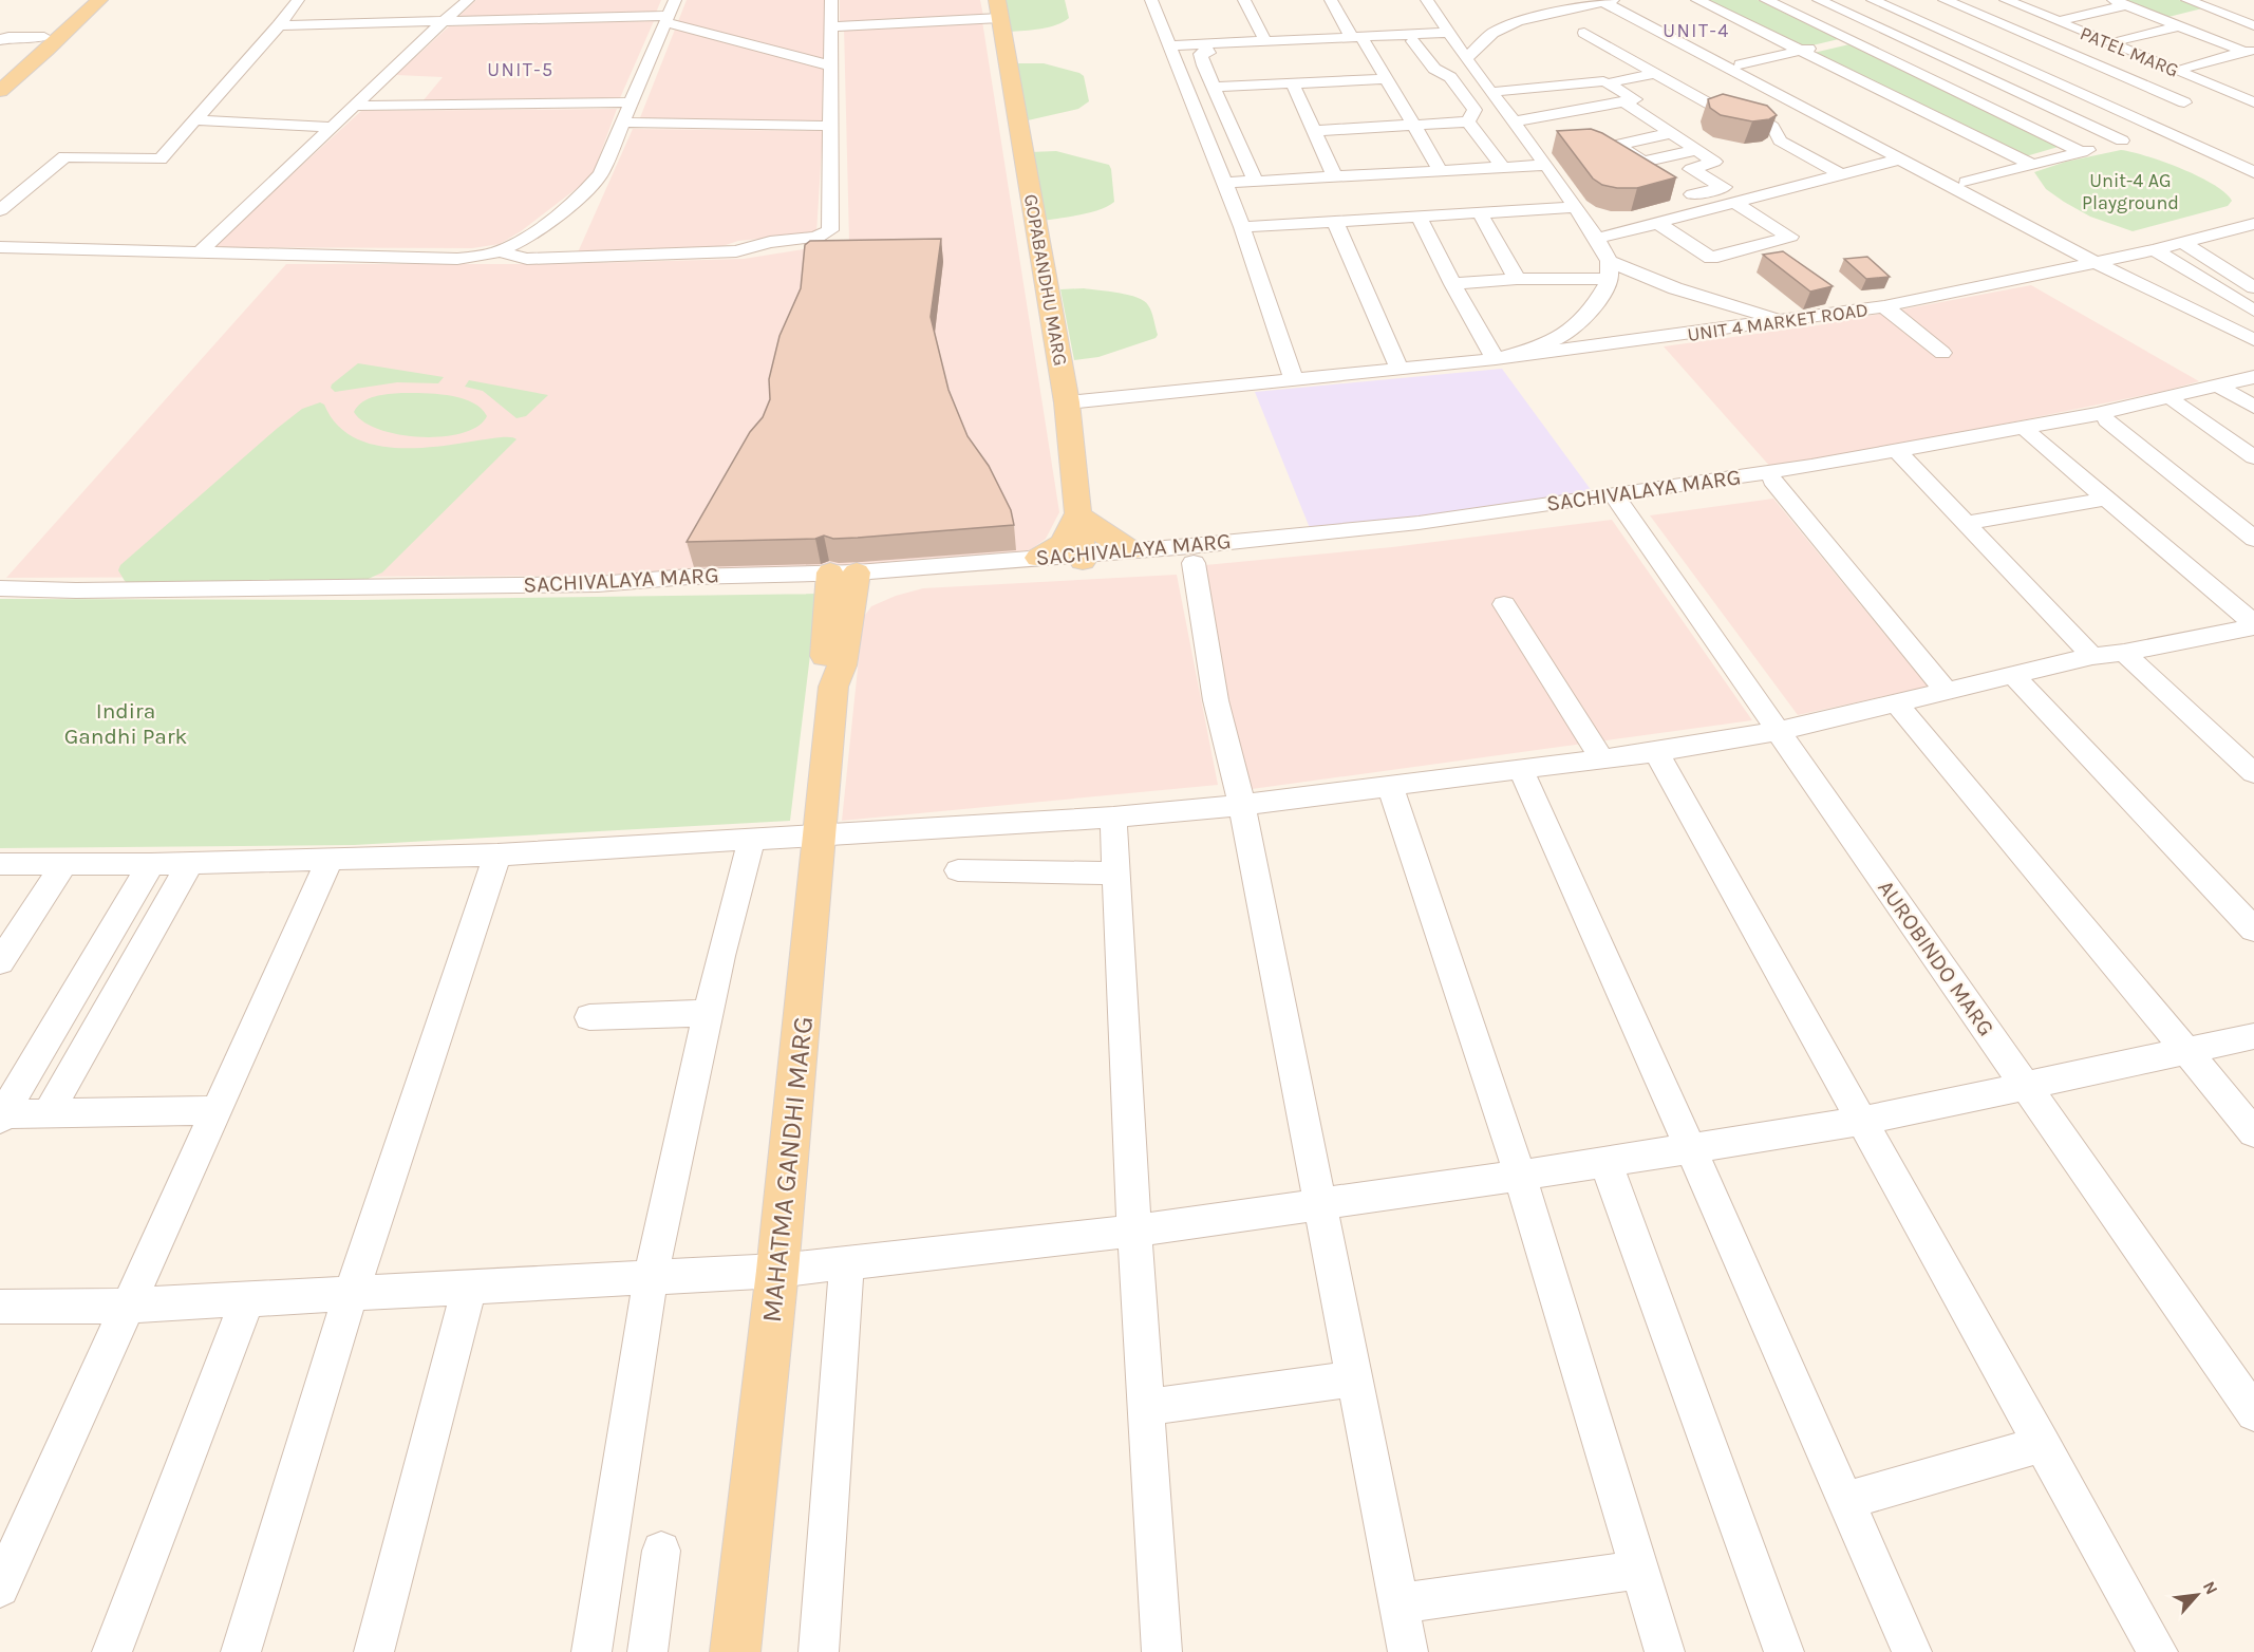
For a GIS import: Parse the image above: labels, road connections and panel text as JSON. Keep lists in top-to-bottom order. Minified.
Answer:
{"streets":{"main road":["GOPABANDHU MARG","MAHATMA GANDHI MARG"],"street":["PATEL MARG","UNIT 4 MARKET ROAD","SACHIVALAYA MARG","AUROBINDO MARG"]},"crossings":[["GOPABANDHU MARG","UNIT 4 MARKET ROAD"],["GOPABANDHU MARG","SACHIVALAYA MARG"],["SACHIVALAYA MARG","AUROBINDO MARG"],["SACHIVALAYA MARG","MAHATMA GANDHI MARG"]],"districts":["UNIT-4","UNIT-5"],"parks":["Unit-4 AG Playground","Indira Gandhi Park"],"north":"top right"}
